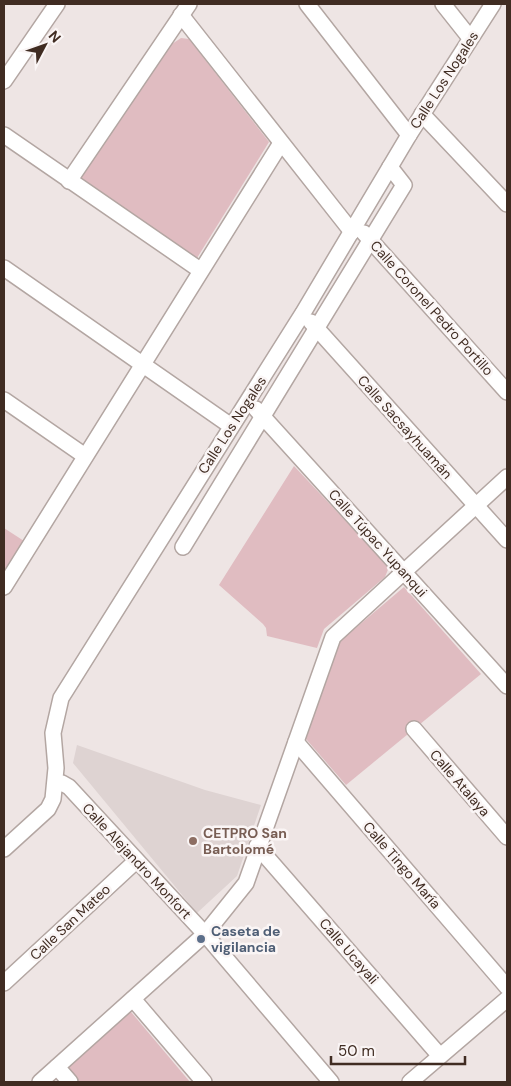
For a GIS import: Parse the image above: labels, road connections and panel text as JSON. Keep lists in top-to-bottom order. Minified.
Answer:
{"streets":{"street":["Calle Los Nogales","Calle Coronel Pedro Portillo","Calle Sacsayhuamán","Calle Túpac Yupanqui","Calle Atalaya","Calle Alejandro Monfort","Calle Tingo María","Calle San Mateo","Calle Ucayali"]},"crossings":[["Calle Los Nogales","Calle Coronel Pedro Portillo"],["Calle Los Nogales","Calle Sacsayhuamán"],["Calle Los Nogales","Calle Túpac Yupanqui"],["Calle Los Nogales","Calle Alejandro Monfort"],["Calle Alejandro Monfort","Calle San Mateo"]],"places":["CETPRO San Bartolomé","Caseta de vigilancia"],"scale_bar":"50 m","north":"top right"}
